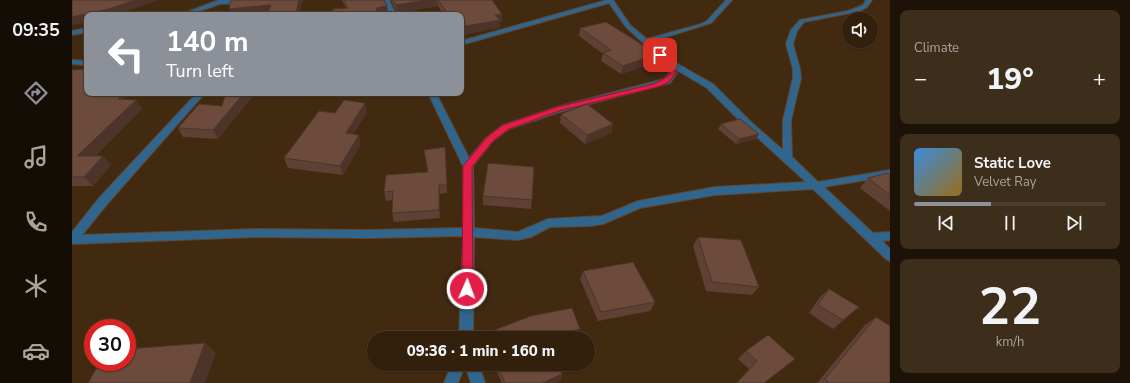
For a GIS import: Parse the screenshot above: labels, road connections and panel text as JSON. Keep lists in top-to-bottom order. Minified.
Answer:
{"page":{"tabs":"09:35","tile":["Climate",["22","km/h"]],"turn":["140 m","Turn left"],"heat":["−","19°","+"],"song":["Static Love","Velvet Ray"],"limit":"30","trip":"09:36 · 1 min · 160 m"}}
